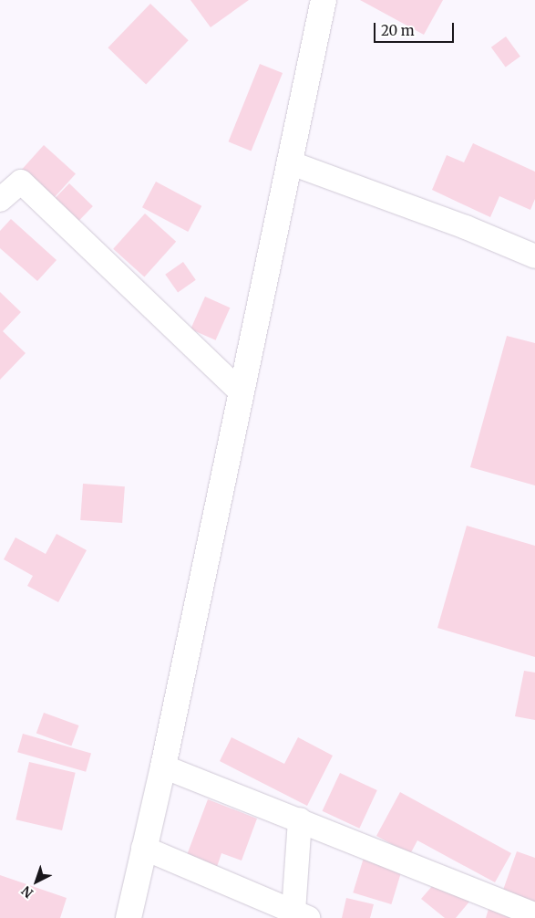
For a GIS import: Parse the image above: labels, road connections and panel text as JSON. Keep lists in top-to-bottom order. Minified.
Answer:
{"scale_bar":"20 m","north":"bottom left"}
